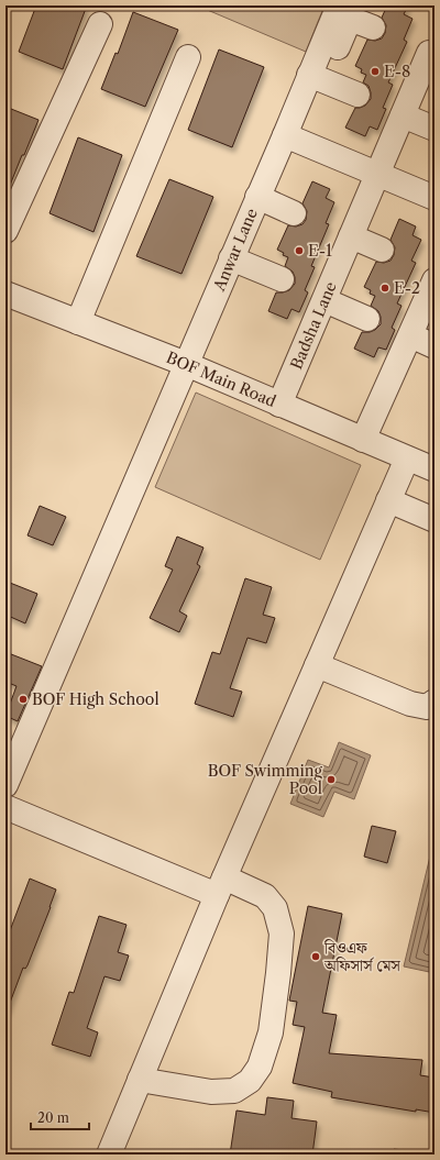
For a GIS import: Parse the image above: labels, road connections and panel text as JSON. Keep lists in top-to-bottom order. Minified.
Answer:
{"streets":{"street":["Anwar Lane","Badsha Lane","BOF Main Road"]},"crossings":[["Anwar Lane","BOF Main Road"],["Badsha Lane","BOF Main Road"]],"places":["E-8","E-1","E-2","BOF High School","BOF Swimming Pool","বিওএফ অফিসার্স মেস"],"scale_bar":"20 m"}
